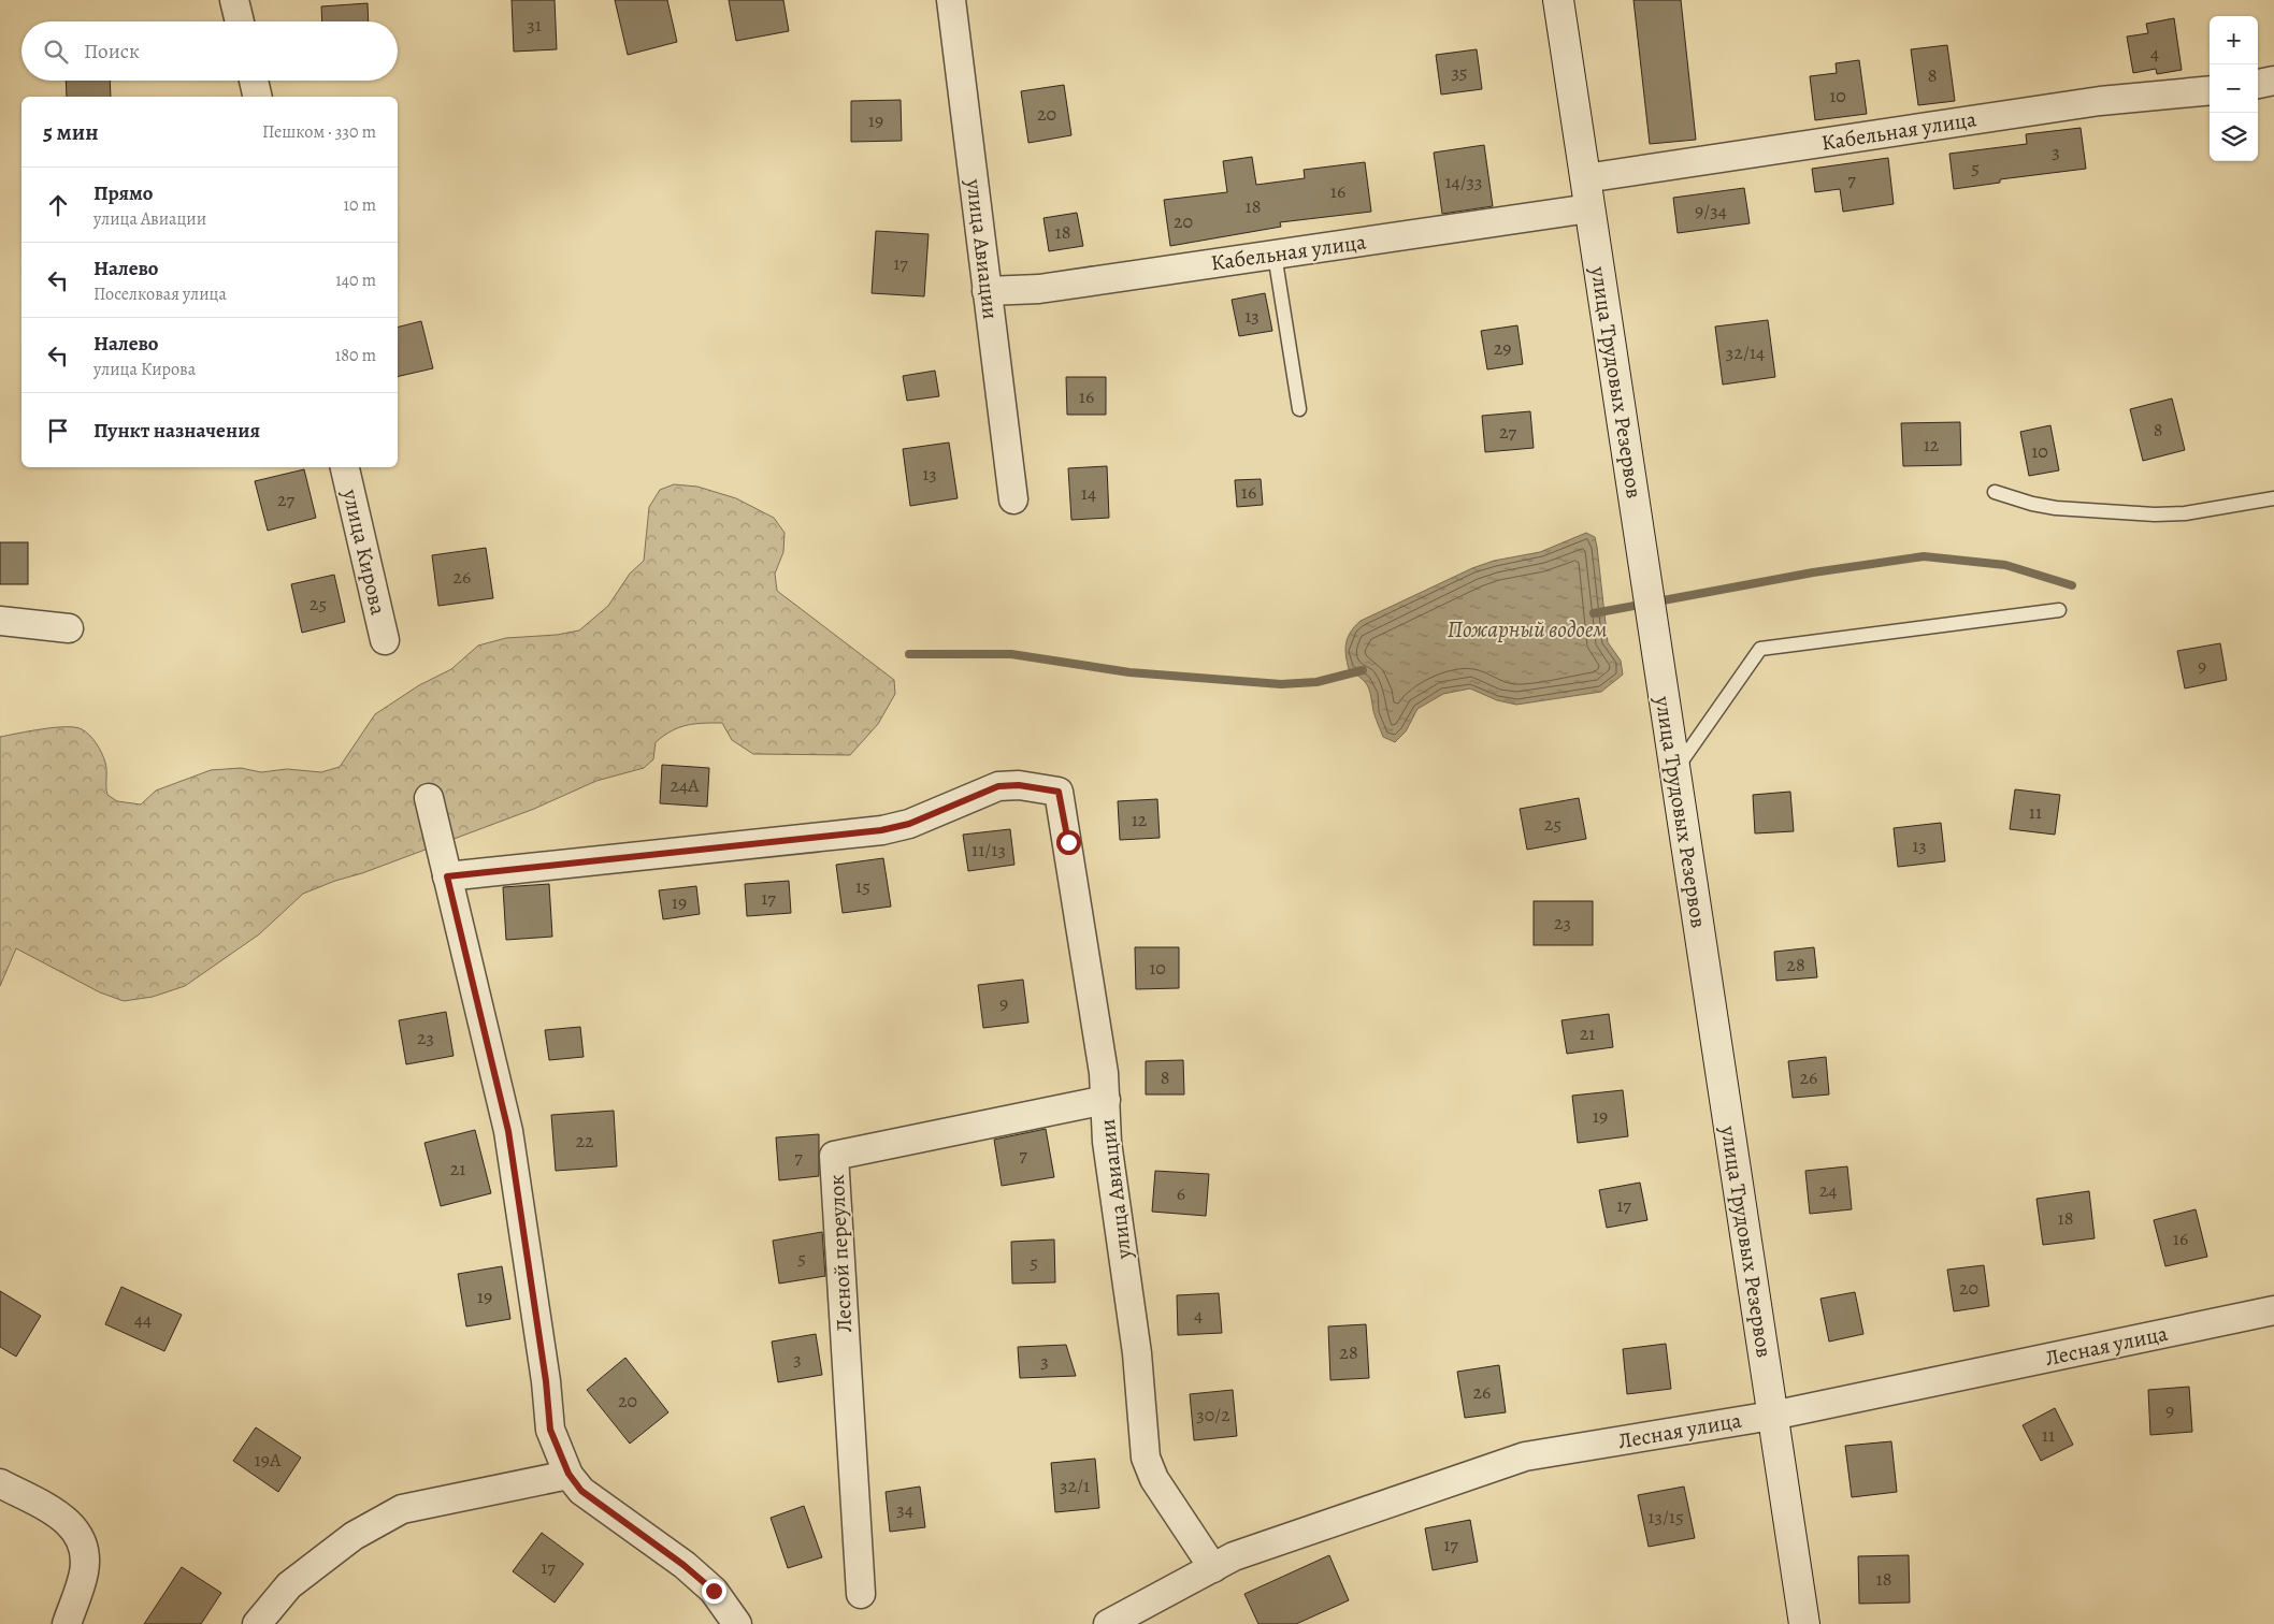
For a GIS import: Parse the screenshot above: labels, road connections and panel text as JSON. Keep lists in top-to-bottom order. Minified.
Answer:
{"streets":{"main road":["улица Трудовых Резервов"],"street":["Кабельная улица","улица Авиации","улица Кирова","Лесной переулок","Лесная улица"]},"crossings":[["Кабельная улица","улица Авиации"],["Кабельная улица","улица Трудовых Резервов"],["улица Авиации","Лесной переулок"],["улица Авиации","Лесная улица"],["улица Трудовых Резервов","Лесная улица"]],"water":["Пожарный водоем"],"house_numbers":["31","4","35","8","10","20","19","3","5","7","14/33","16","18","9/34","20","18","17","13","29","32/14","16","8","27","12","10","13","16","14","27","26","25","9","24А","11","12","25","13","11/13","15","17","19","23","28","10","9","21","23","8","26","19","22","7","7","21","24","6","17","18","16","5","5","20","19","4","44","28","3","3","26","20","9","30/2","11","19А","32/1","34","13/15","17","17","18"],"page":{"map_buttons":["+","−"],"search":"Поиск","heading":["5 мин","Пешком · 330 m"],"list":[["Прямо","улица Авиации","10 m"],["Налево","Поселковая улица","140 m"],["Налево","улица Кирова","180 m"],"Пункт назначения"]}}
